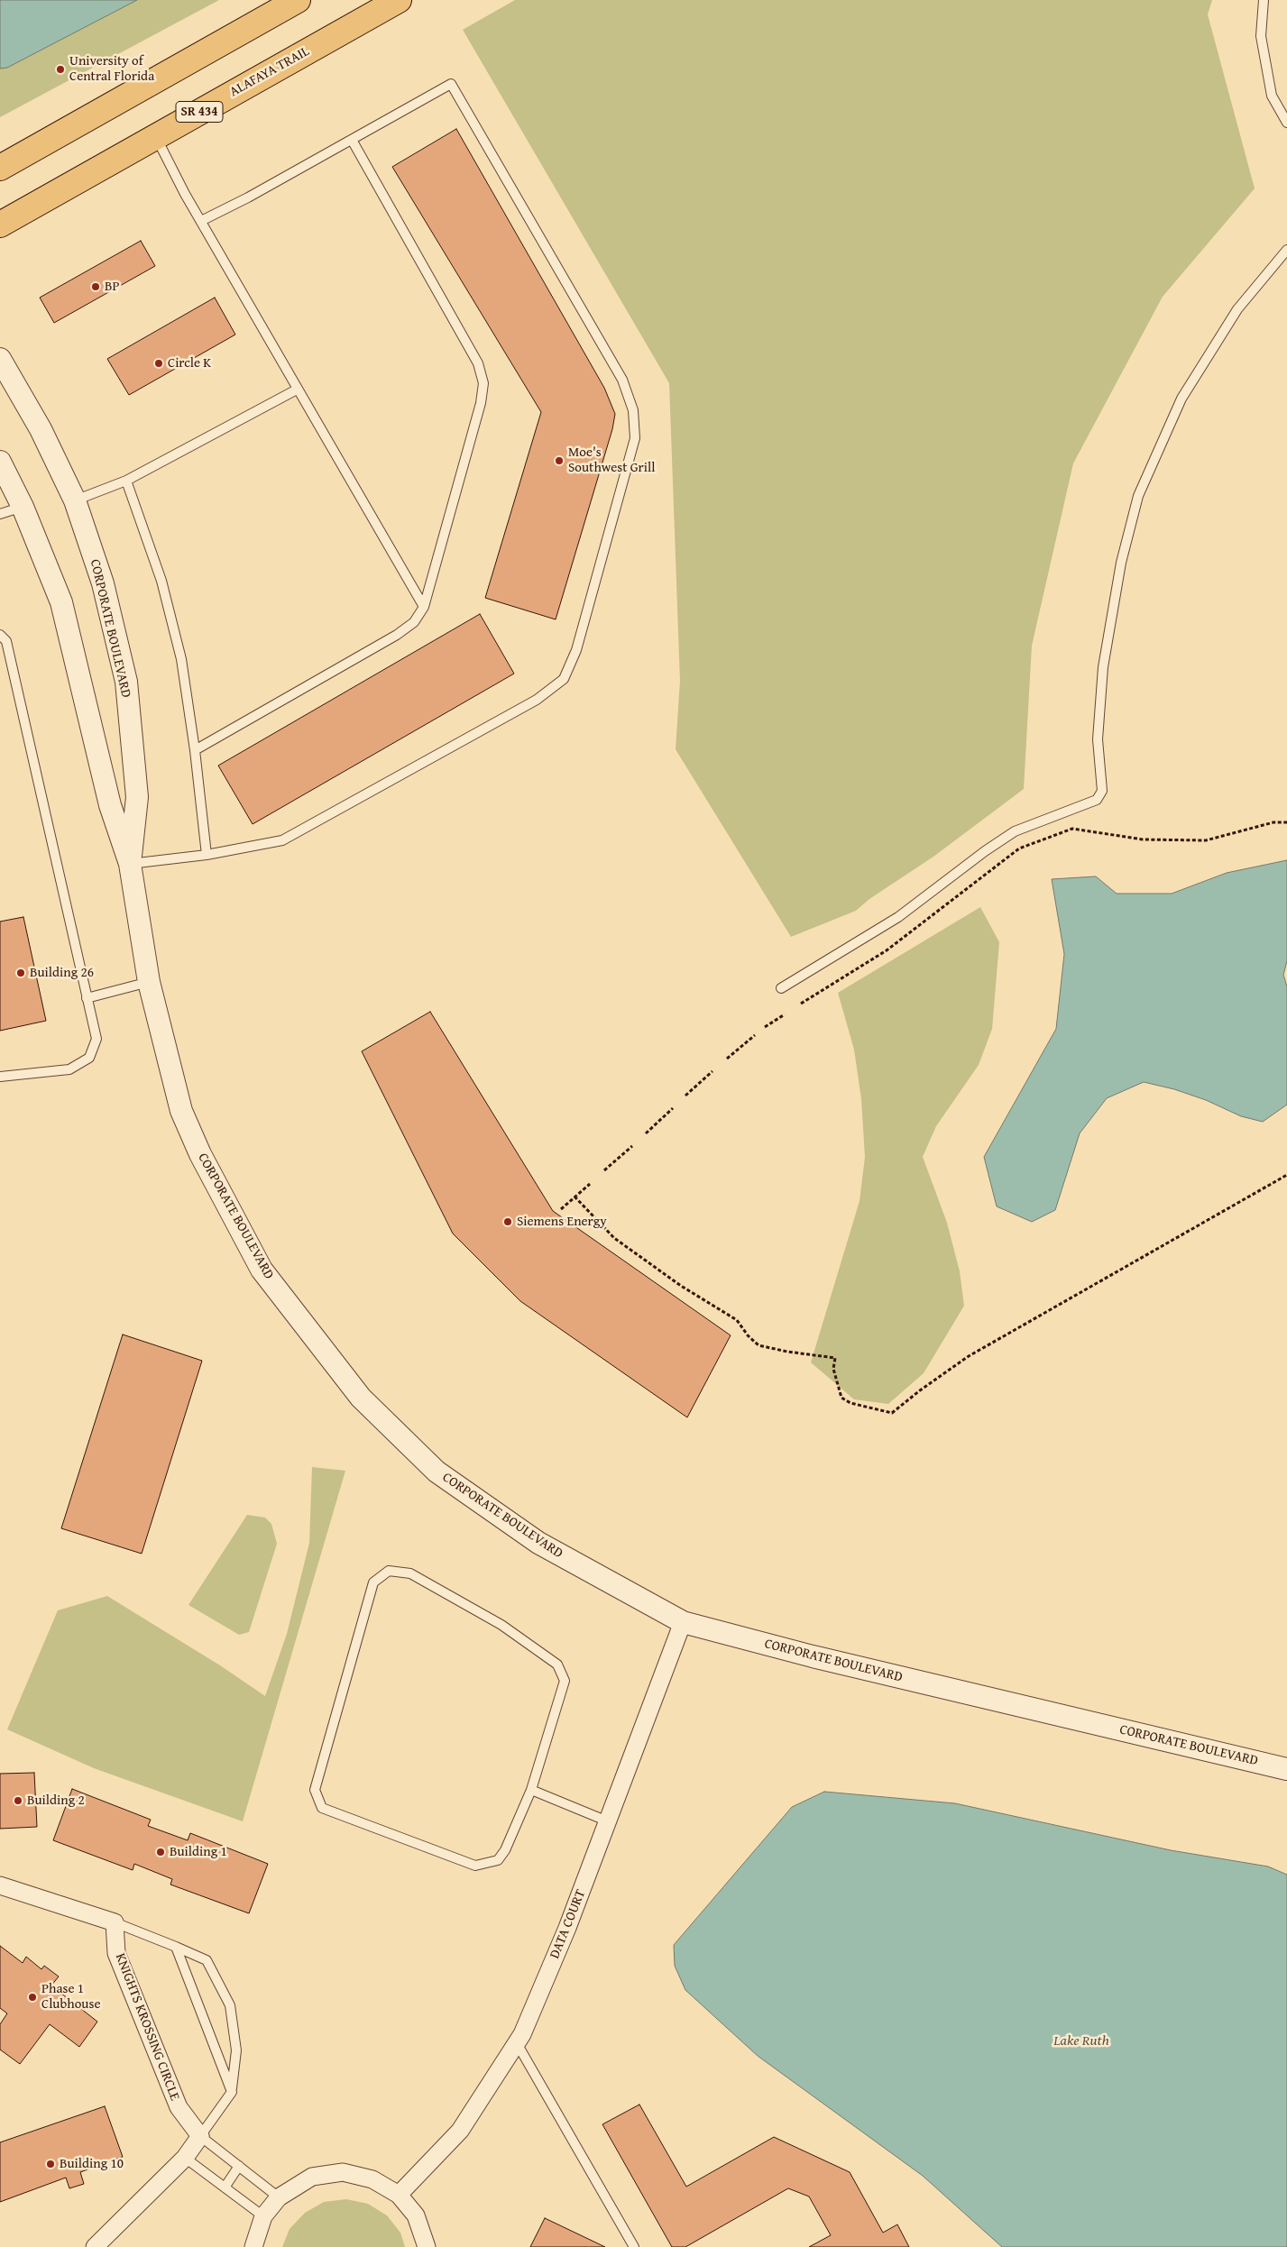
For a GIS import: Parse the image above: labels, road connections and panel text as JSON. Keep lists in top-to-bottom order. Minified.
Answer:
{"streets":{"main road":["ALAFAYA TRAIL","SR 434"],"street":["CORPORATE BOULEVARD","DATA COURT","KNIGHTS KROSSING CIRCLE"]},"crossings":[["CORPORATE BOULEVARD","DATA COURT"]],"water":["Lake Ruth"],"places":["University of Central Florida","BP","Circle K","Moe's Southwest Grill","Building 26","Siemens Energy","Building 2","Building 1","Phase 1 Clubhouse","Building 10"]}
